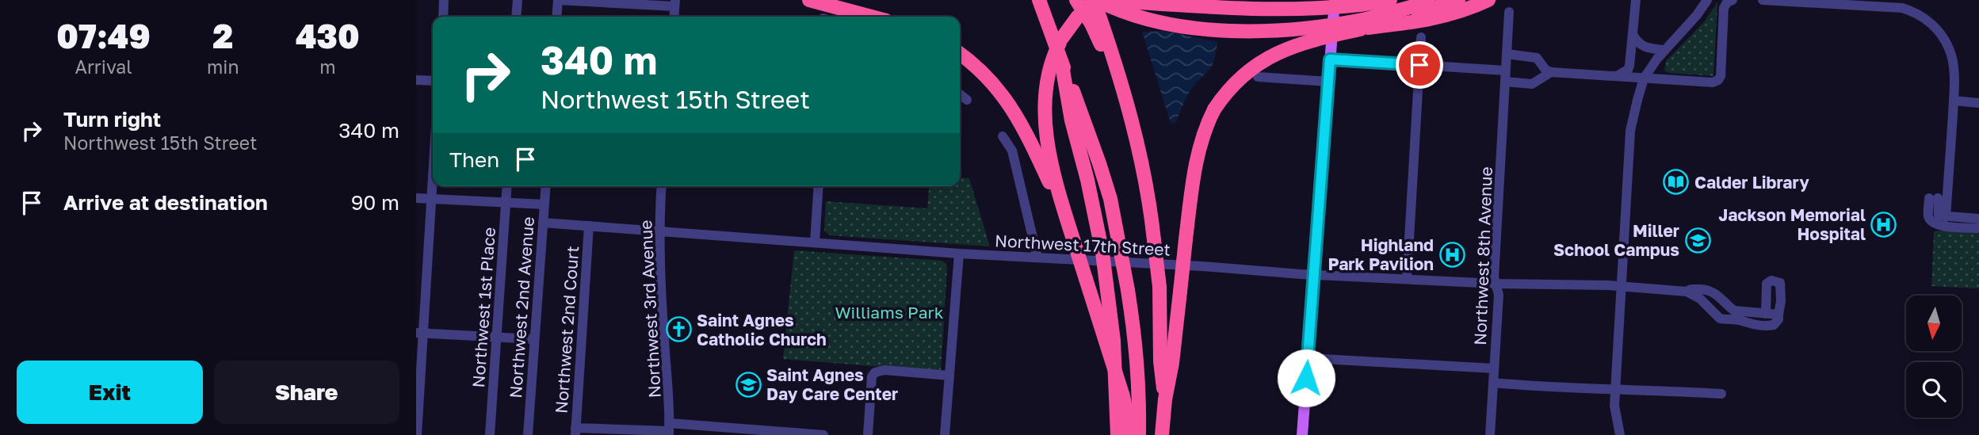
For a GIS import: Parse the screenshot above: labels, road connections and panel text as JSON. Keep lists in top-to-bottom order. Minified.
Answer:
{"streets":{"street":["Northwest 17th Street","Northwest 8th Avenue","Northwest 1st Place","Northwest 2nd Avenue","Northwest 3rd Avenue","Northwest 2nd Court"]},"crossings":[["Northwest 17th Street","Northwest 8th Avenue"],["Northwest 17th Street","Northwest 2nd Avenue"],["Northwest 17th Street","Northwest 3rd Avenue"],["Northwest 17th Street","Northwest 2nd Court"]],"parks":["Williams Park"],"places":{"library":["Calder Library"],"hospital":["Jackson Memorial Hospital","Highland Park Pavilion"],"school or university":["Miller School Campus","Saint Agnes Day Care Center"],"church":["Saint Agnes Catholic Church"]},"north":"bottom","page":{"eta":["07:49","Arrival","2","min","430","m"],"turn":["340 m","Northwest 15th Street"],"list":[{"name":"Turn right","note":"Northwest 15th Street","value":"340 m"},{"name":"Arrive at destination","value":"90 m"}],"then":"Then","buttons":["Exit","Share"]}}
